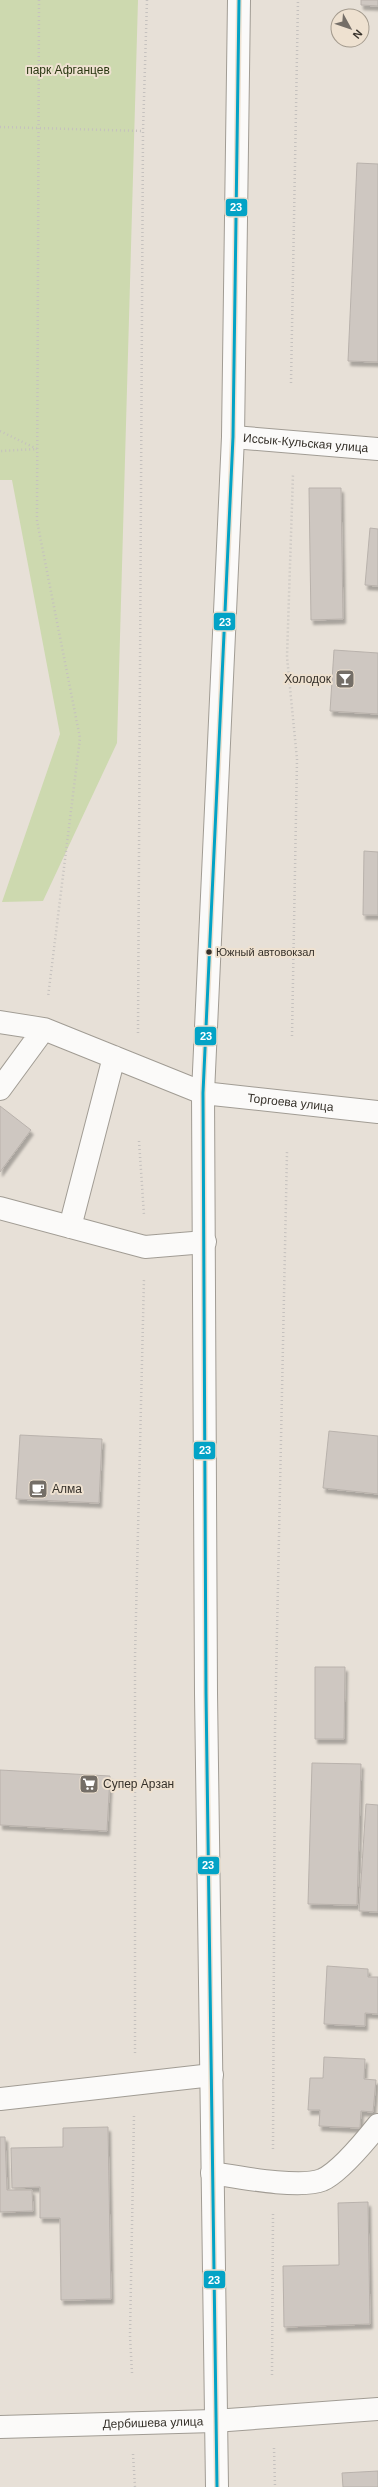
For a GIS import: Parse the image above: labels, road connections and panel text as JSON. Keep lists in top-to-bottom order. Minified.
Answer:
{"streets":{"main road":["Иссык-Кульская улица","Торгоева улица","Дербишева улица"]},"parks":["парк Афганцев"],"places":{"bar":["Холодок"],"other":["Южный автовокзал"],"cafe":["Алма"],"supermarket":["Супер Арзан"]},"lines":["transit line 23"],"north":"bottom right"}
